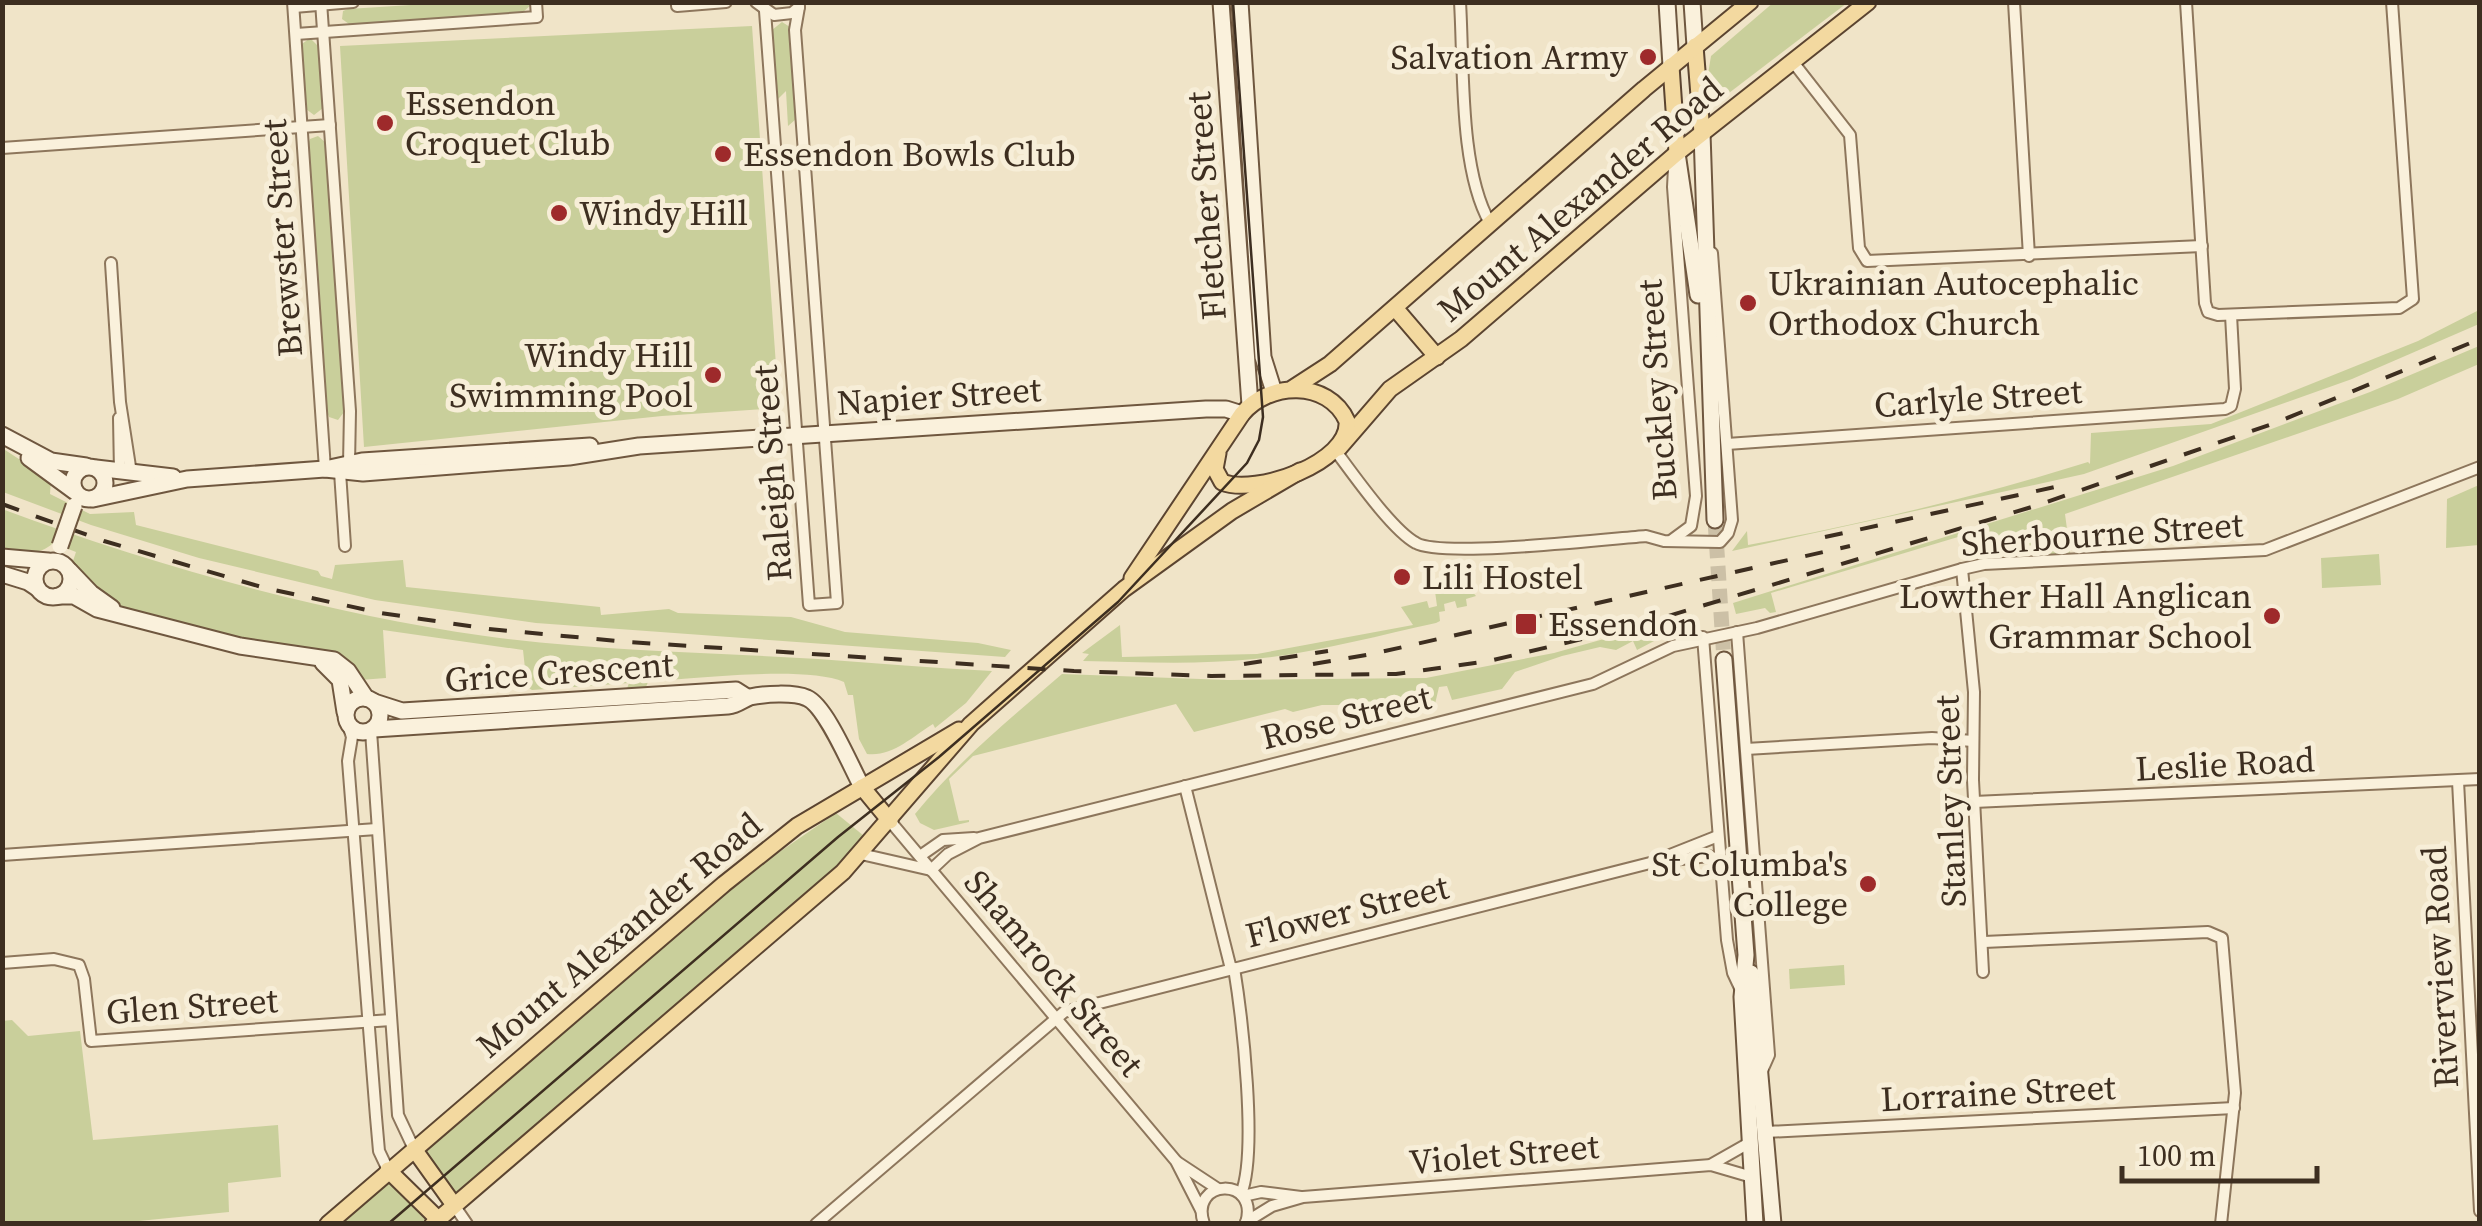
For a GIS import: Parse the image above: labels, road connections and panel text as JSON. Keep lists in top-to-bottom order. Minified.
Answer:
{"streets":{"main road":["Mount Alexander Road","Buckley Street"],"street":["Fletcher Street","Brewster Street","Napier Street","Carlyle Street","Raleigh Street","Sherbourne Street","Grice Crescent","Rose Street","Leslie Road","Stanley Street","Flower Street","Riverview Road","Shamrock Street","Glen Street","Lorraine Street","Violet Street"]},"crossings":[["Mount Alexander Road","Fletcher Street"],["Mount Alexander Road","Buckley Street"],["Mount Alexander Road","Napier Street"],["Mount Alexander Road","Grice Crescent"],["Mount Alexander Road","Shamrock Street"],["Fletcher Street","Napier Street"],["Brewster Street","Napier Street"],["Buckley Street","Carlyle Street"],["Napier Street","Raleigh Street"],["Sherbourne Street","Rose Street"],["Sherbourne Street","Stanley Street"],["Rose Street","Shamrock Street"],["Leslie Road","Stanley Street"],["Leslie Road","Riverview Road"],["Flower Street","Shamrock Street"],["Shamrock Street","Violet Street"]],"places":{"other":["Salvation Army","Essendon Croquet Club","Essendon Bowls Club","Windy Hill","Ukrainian Autocephalic Orthodox Church","Windy Hill Swimming Pool","Lili Hostel","Lowther Hall Anglican Grammar School","St Columba's College"],"transit":["Essendon"]},"scale_bar":"100 m"}
